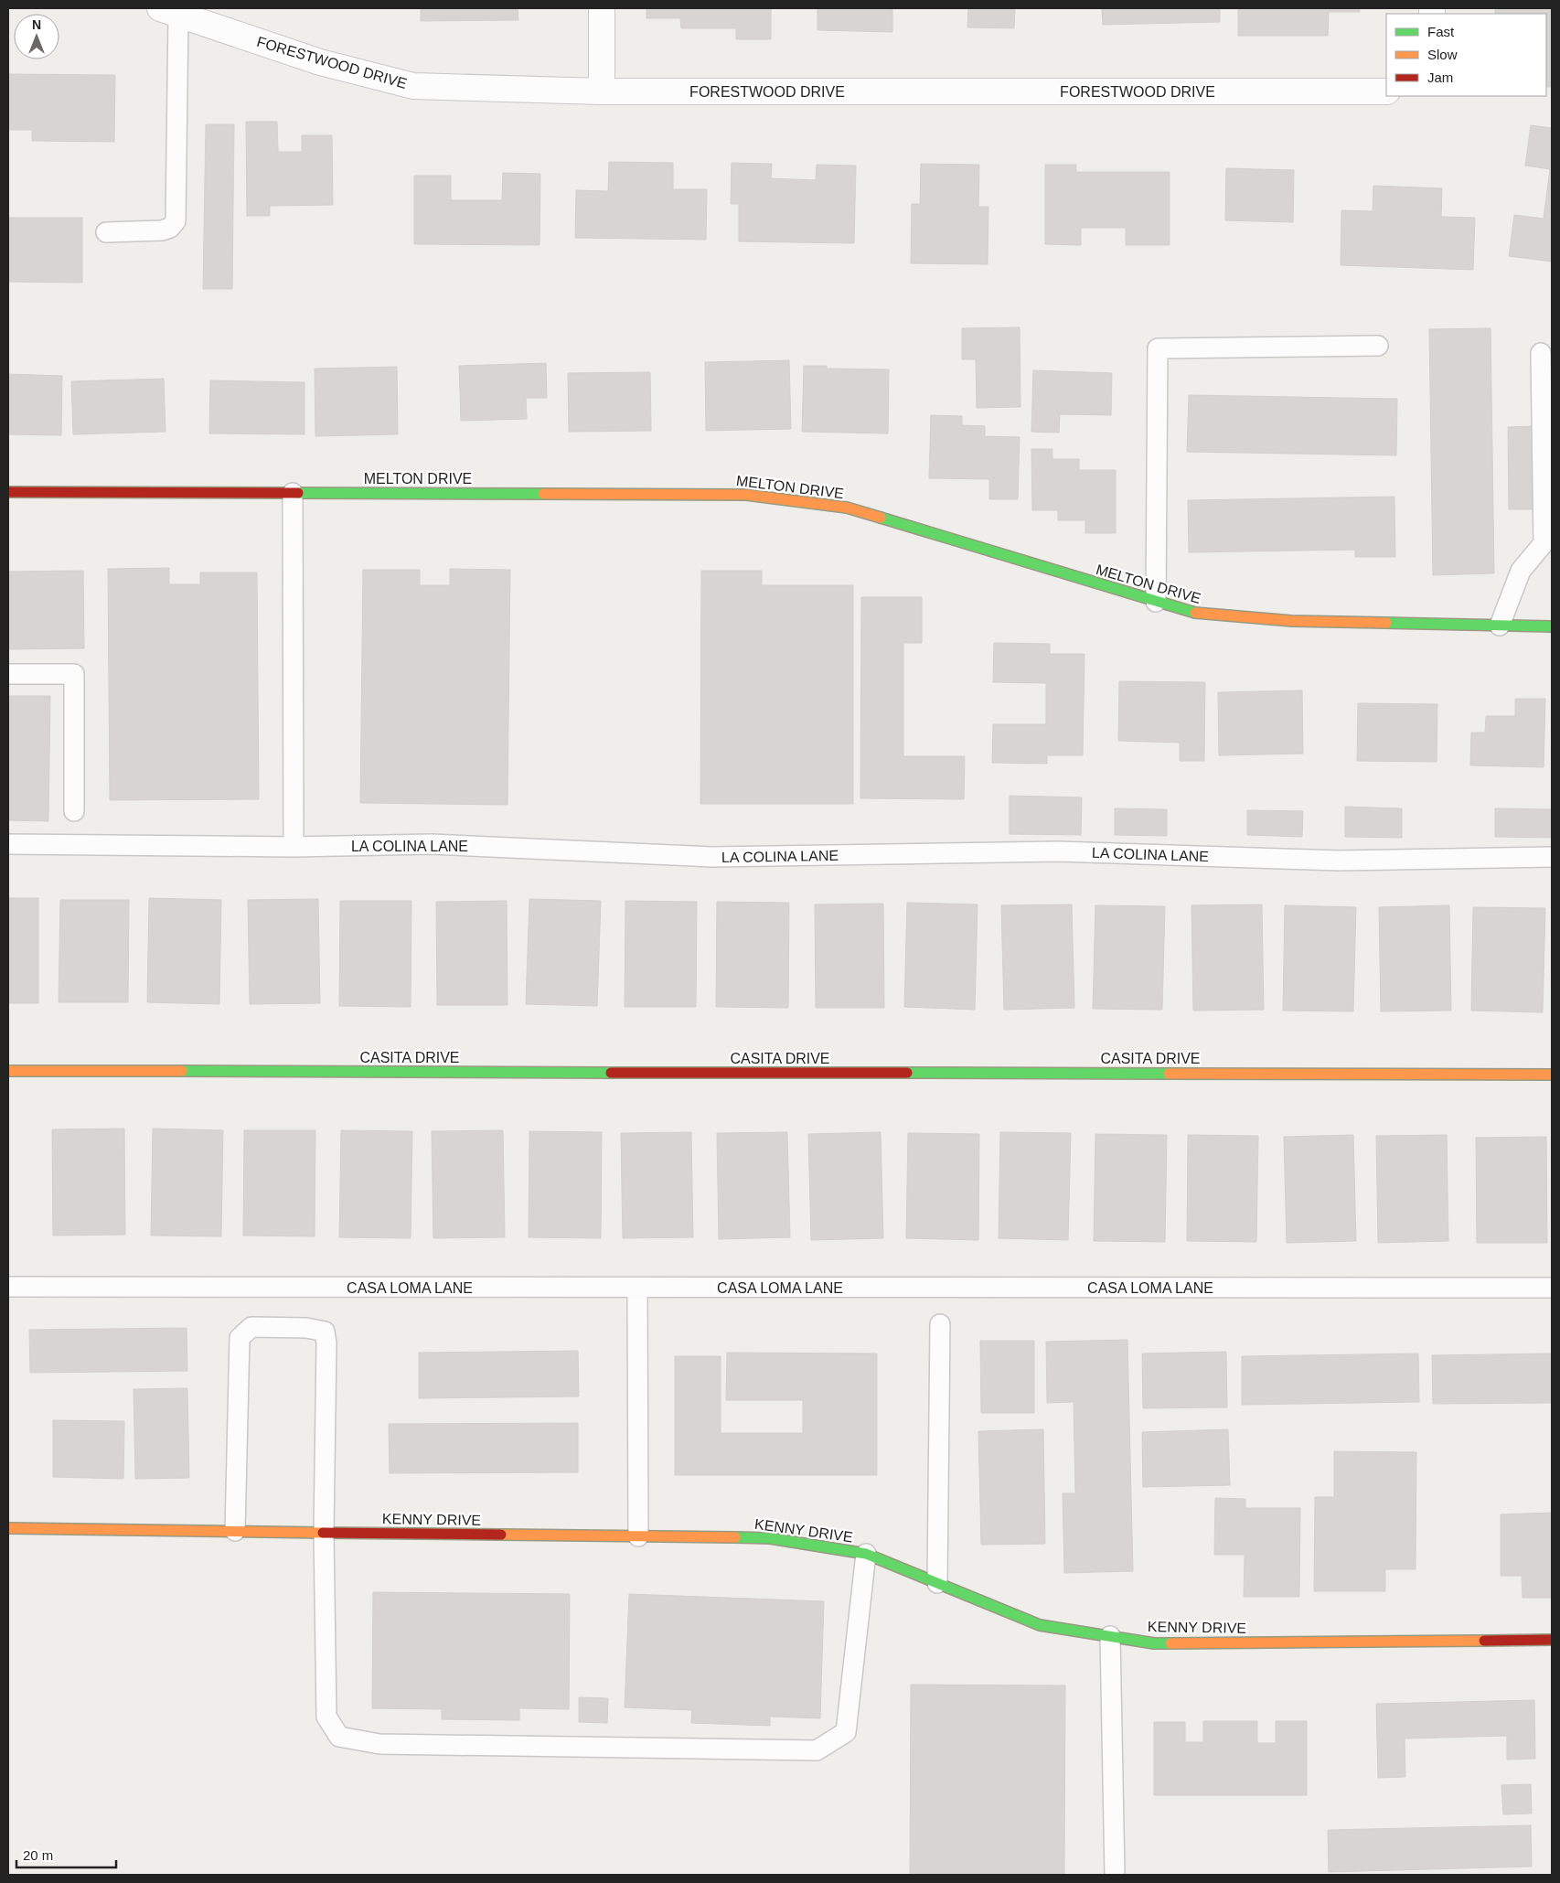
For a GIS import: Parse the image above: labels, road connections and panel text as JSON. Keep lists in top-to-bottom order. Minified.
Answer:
{"streets":{"street":["FORESTWOOD DRIVE","MELTON DRIVE","CASITA DRIVE","KENNY DRIVE"],"lane":["LA COLINA LANE","CASA LOMA LANE"]},"legend":["Fast","Slow","Jam"],"scale_bar":"20 m","north":"top"}
